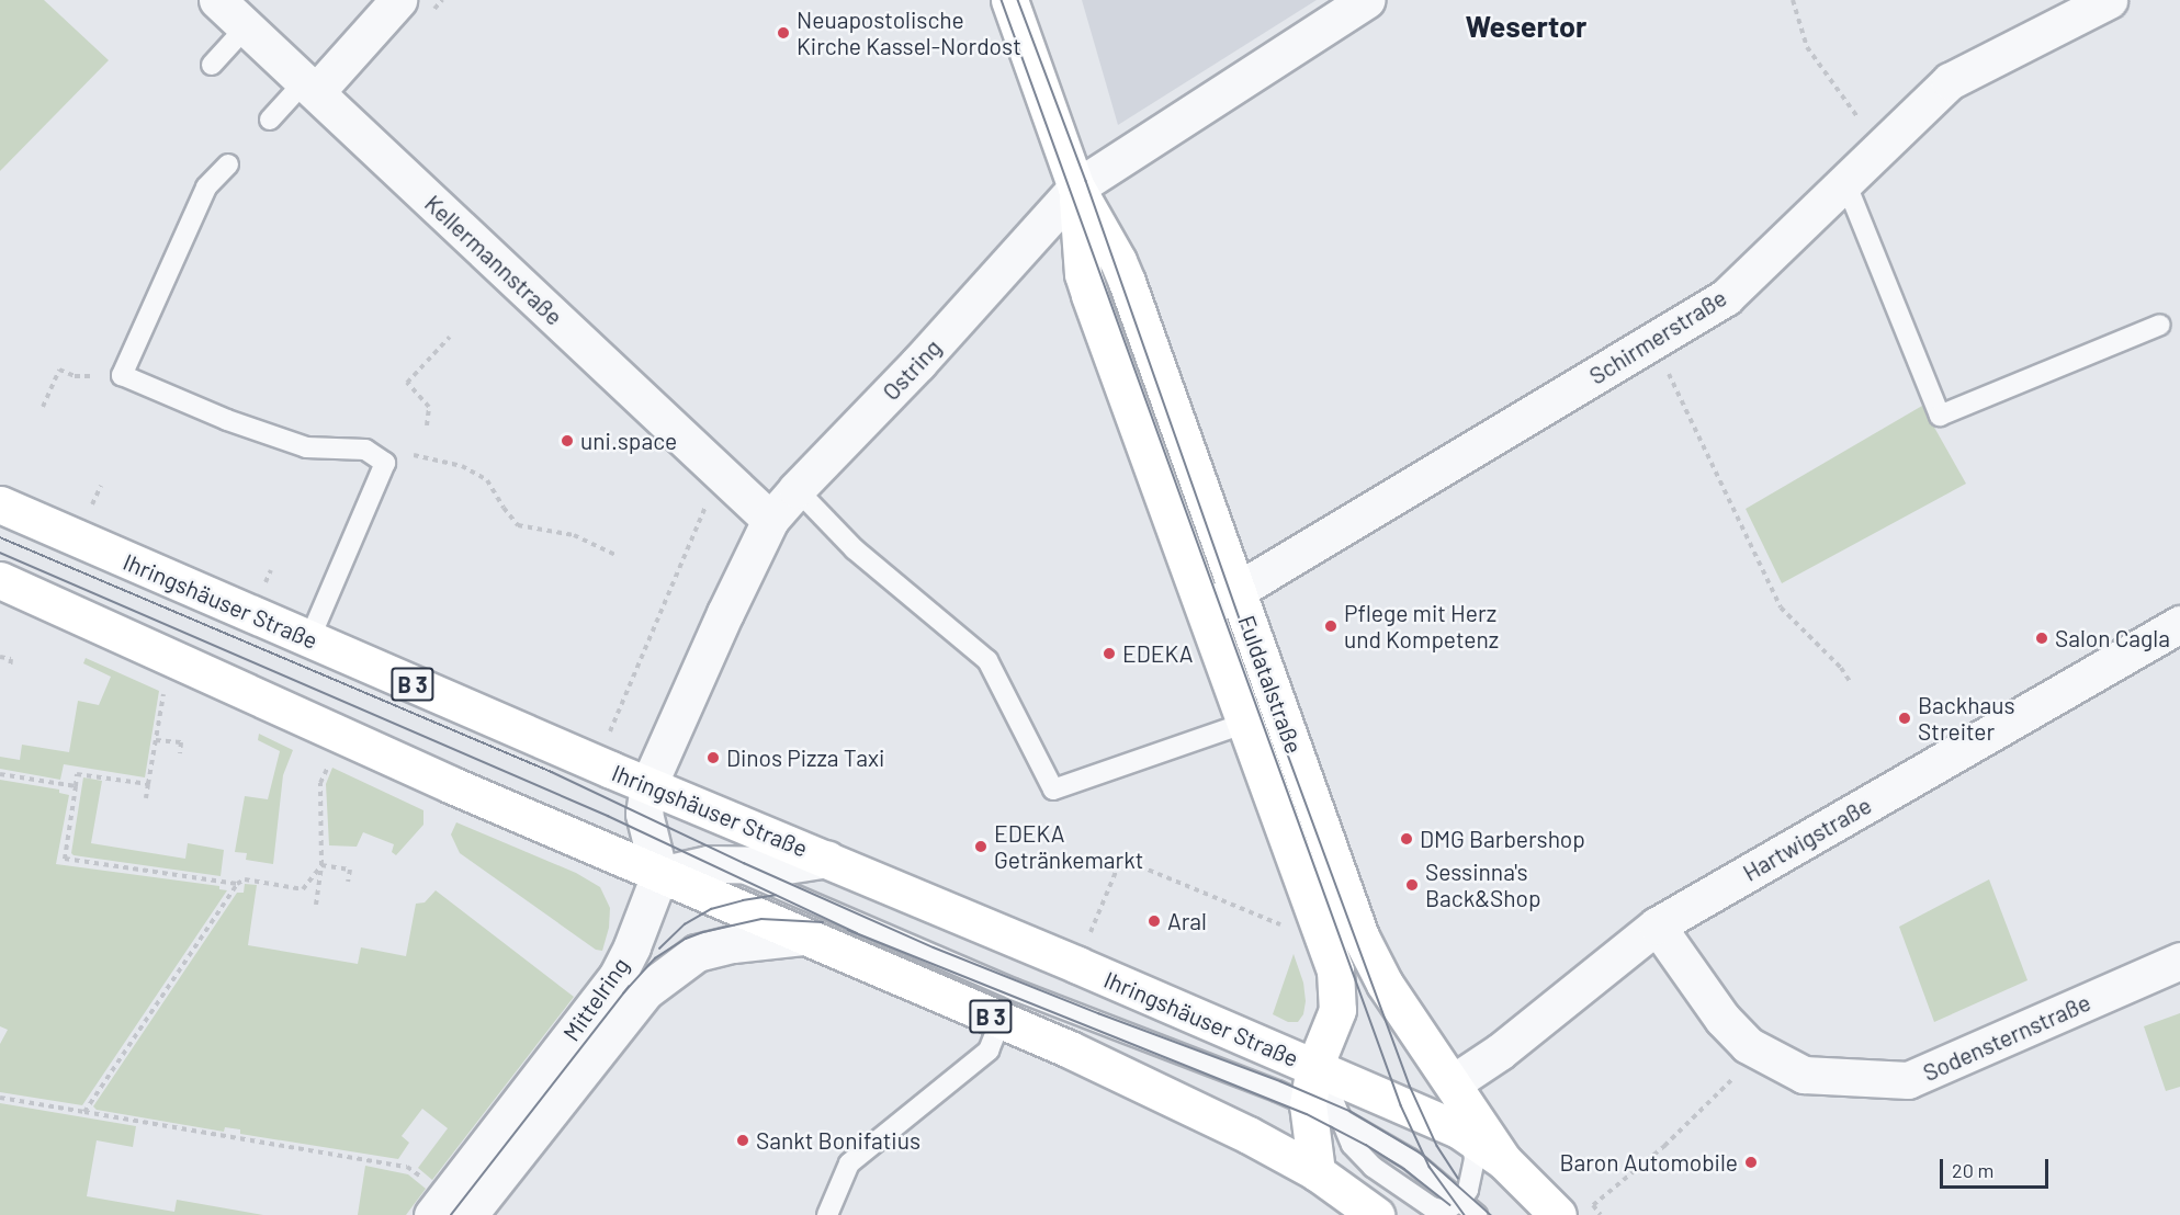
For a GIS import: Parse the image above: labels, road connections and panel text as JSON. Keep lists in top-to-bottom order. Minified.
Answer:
{"streets":{"main road":["Ihringshäuser Straße","B 3","Fuldatalstraße"],"street":["Kellermannstraße","Schirmerstraße","Ostring","Hartwigstraße","Mittelring","Sodensternstraße"]},"crossings":[["Kellermannstraße","Ostring"],["Schirmerstraße","Fuldatalstraße"],["Ostring","Ihringshäuser Straße"],["Ostring","B 3"],["Ostring","Fuldatalstraße"],["Ostring","Mittelring"],["Ihringshäuser Straße","B 3"],["Ihringshäuser Straße","Fuldatalstraße"],["B 3","Fuldatalstraße"],["B 3","Mittelring"],["Fuldatalstraße","Hartwigstraße"],["Hartwigstraße","Sodensternstraße"]],"districts":["Wesertor"],"places":["Neuapostolische Kirche Kassel-Nordost","uni.space","Pflege mit Herz und Kompetenz","Salon Cagla","EDEKA","Backhaus Streiter","Dinos Pizza Taxi","DMG Barbershop","EDEKA Getränkemarkt","Sessinna's Back&Shop","Aral","Sankt Bonifatius","Baron Automobile"],"scale_bar":"20 m"}
